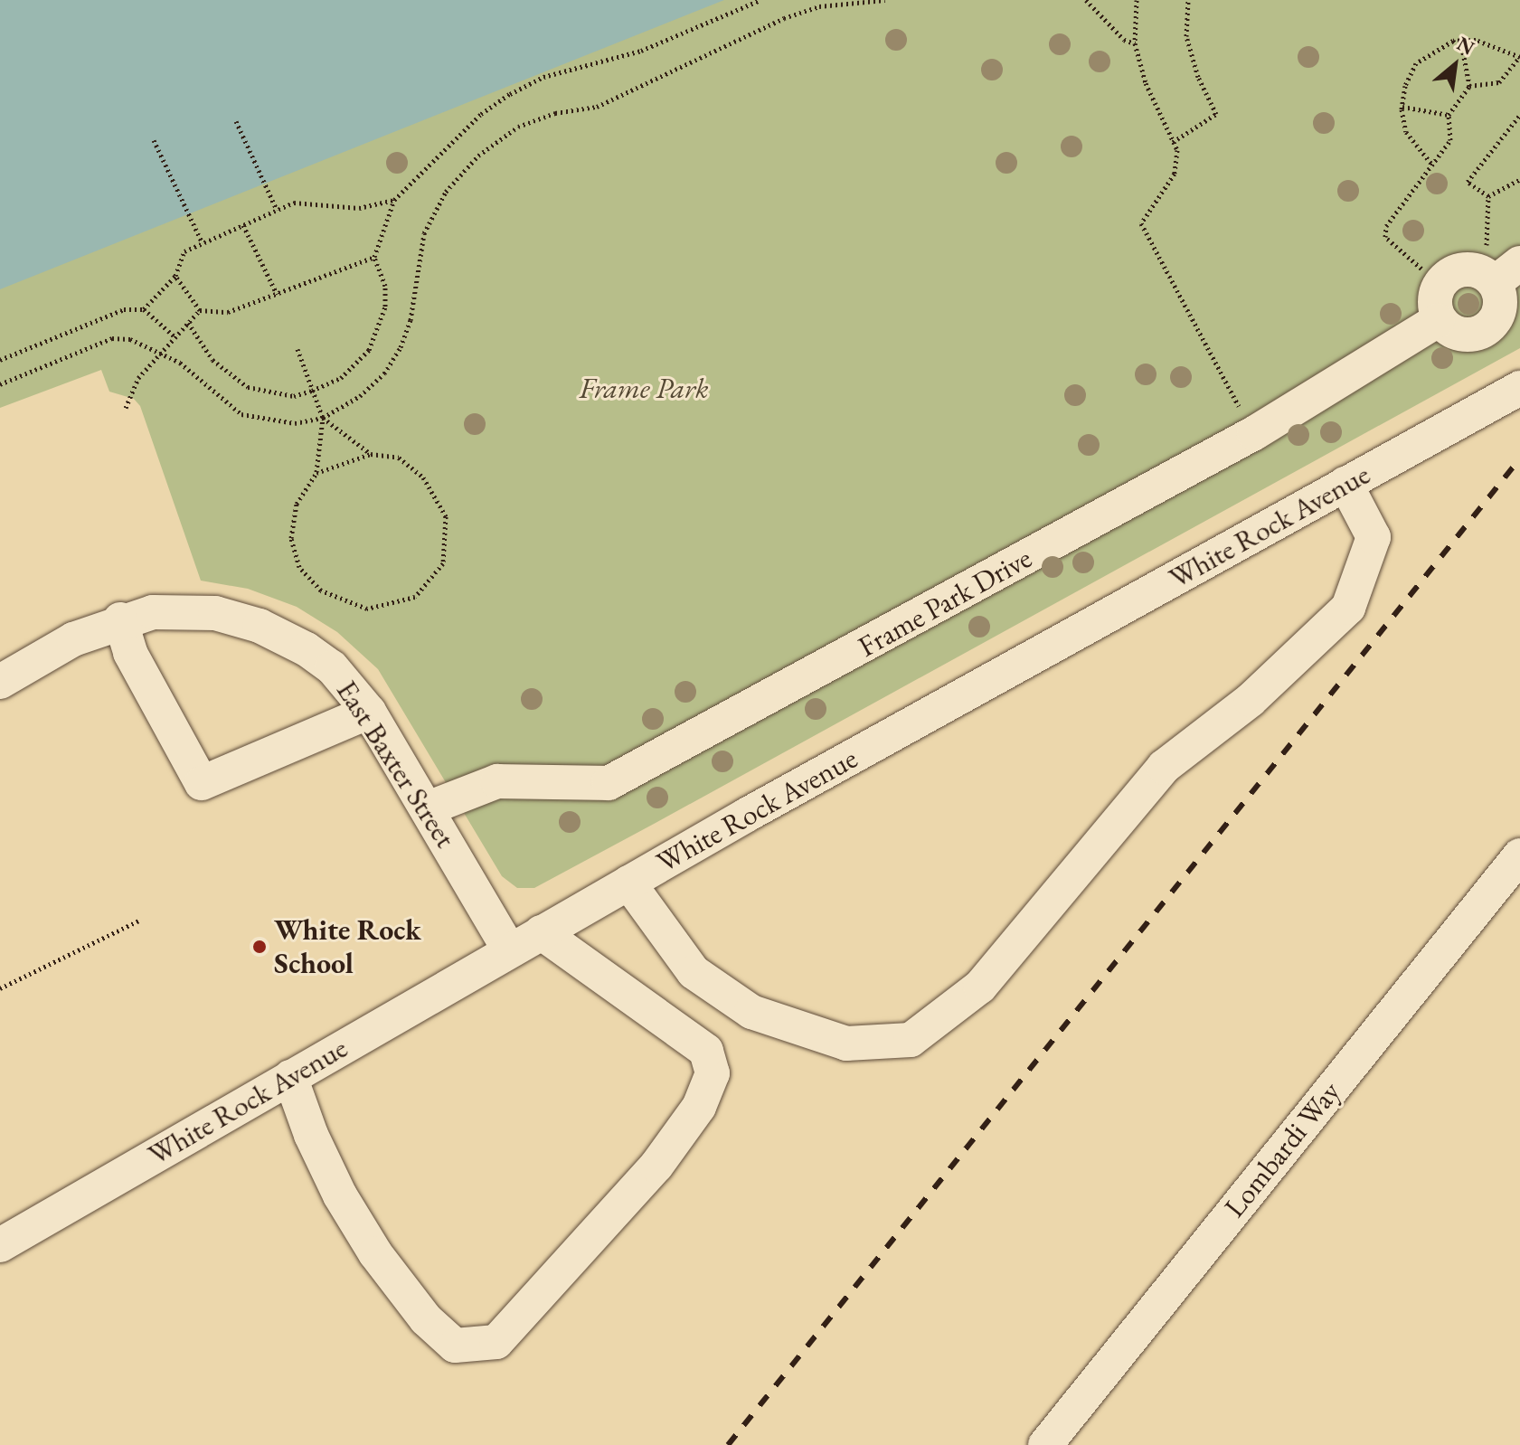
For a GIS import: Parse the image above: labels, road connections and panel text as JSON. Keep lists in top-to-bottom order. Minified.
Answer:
{"streets":{"street":["White Rock Avenue","Frame Park Drive","East Baxter Street","Lombardi Way"]},"crossings":[["White Rock Avenue","East Baxter Street"],["Frame Park Drive","East Baxter Street"]],"parks":["Frame Park"],"places":["White Rock School"],"north":"top right"}
